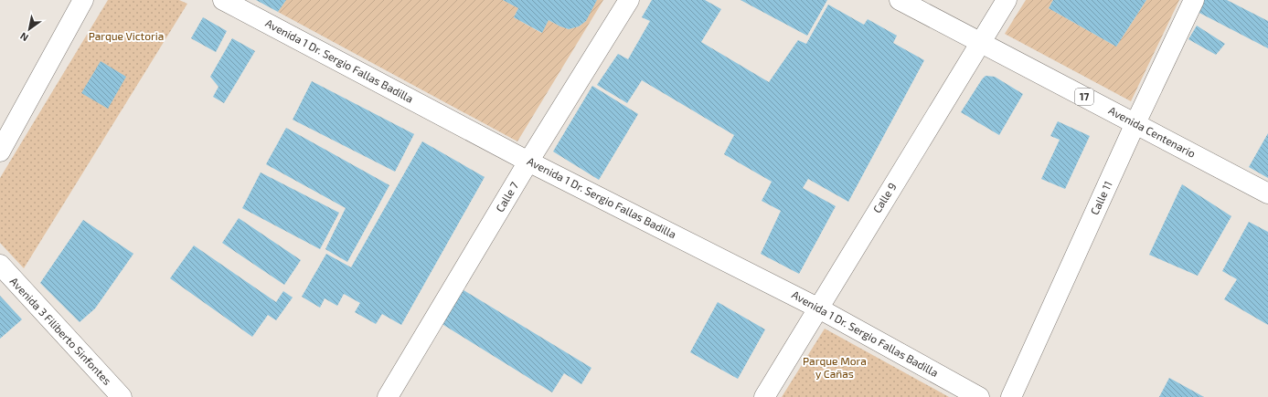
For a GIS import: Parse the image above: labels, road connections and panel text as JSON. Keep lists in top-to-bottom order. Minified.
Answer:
{"streets":{"street":["Avenida 1 Dr. Sergio Fallas Badilla","17","Avenida Centenario","Calle 7","Calle 9","Calle 11","Avenida 3 Filiberto Sinfontes"]},"crossings":[["Avenida 1 Dr. Sergio Fallas Badilla","Calle 7"],["Avenida 1 Dr. Sergio Fallas Badilla","Calle 9"],["Avenida Centenario","Calle 9"],["Avenida Centenario","Calle 11"]],"parks":["Parque Victoria","Parque Mora y Cañas"],"north":"bottom left"}
